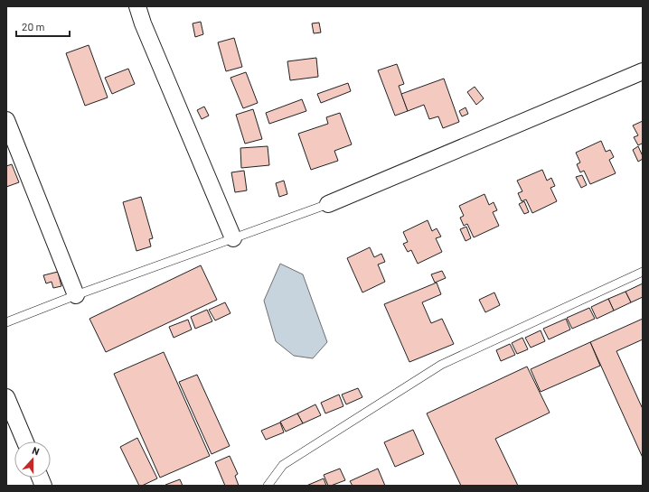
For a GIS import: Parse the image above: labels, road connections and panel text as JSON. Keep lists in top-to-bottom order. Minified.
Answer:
{"scale_bar":"20 m","north":"top"}
